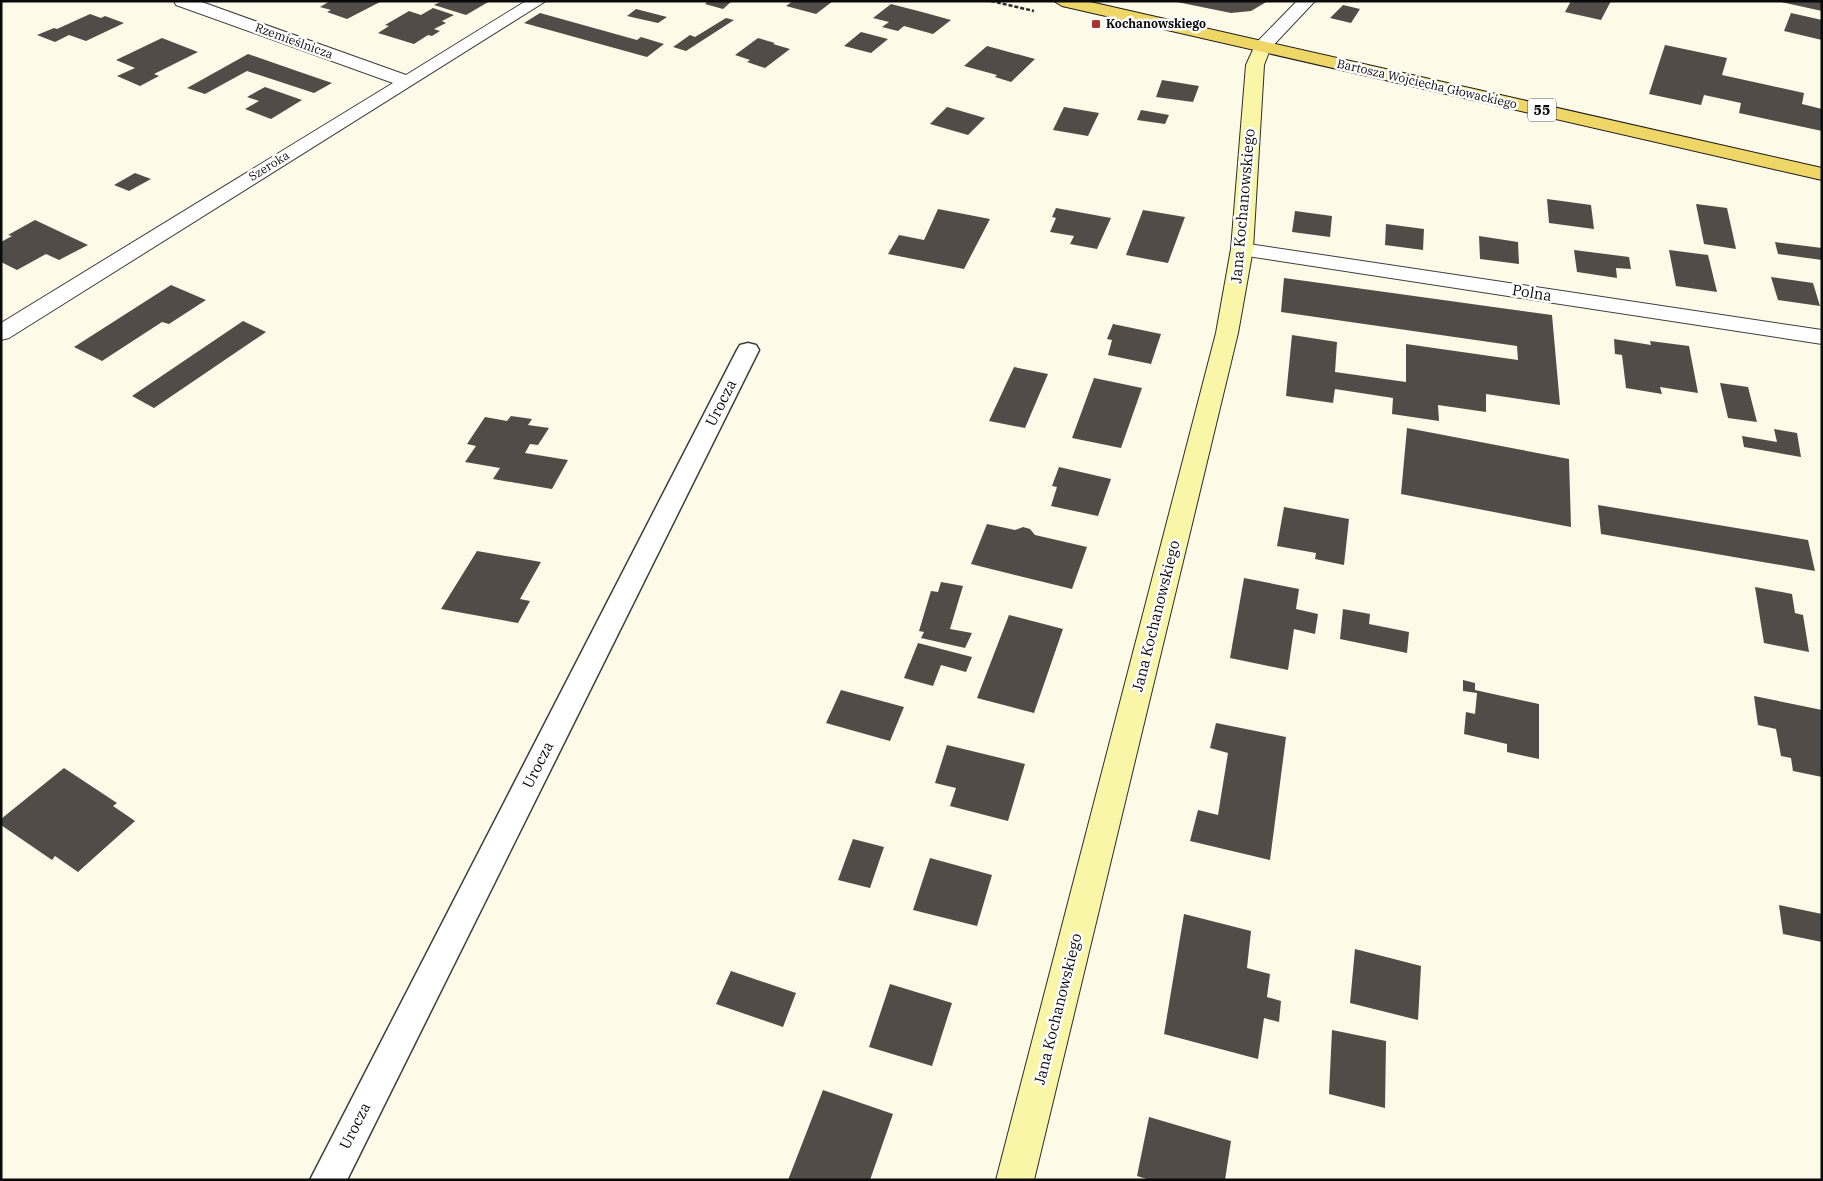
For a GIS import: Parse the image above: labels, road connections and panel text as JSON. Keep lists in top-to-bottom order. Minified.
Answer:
{"streets":{"main road":["Bartosza Wojciecha Głowackiego","55"],"street":["Rzemieślnicza","Szeroka","Jana Kochanowskiego","Polna"],"lane":["Urocza"]},"crossings":[["Rzemieślnicza","Szeroka"],["Bartosza Wojciecha Głowackiego","Jana Kochanowskiego"],["Jana Kochanowskiego","Polna"]],"places":{"transit":["Kochanowskiego"]}}
